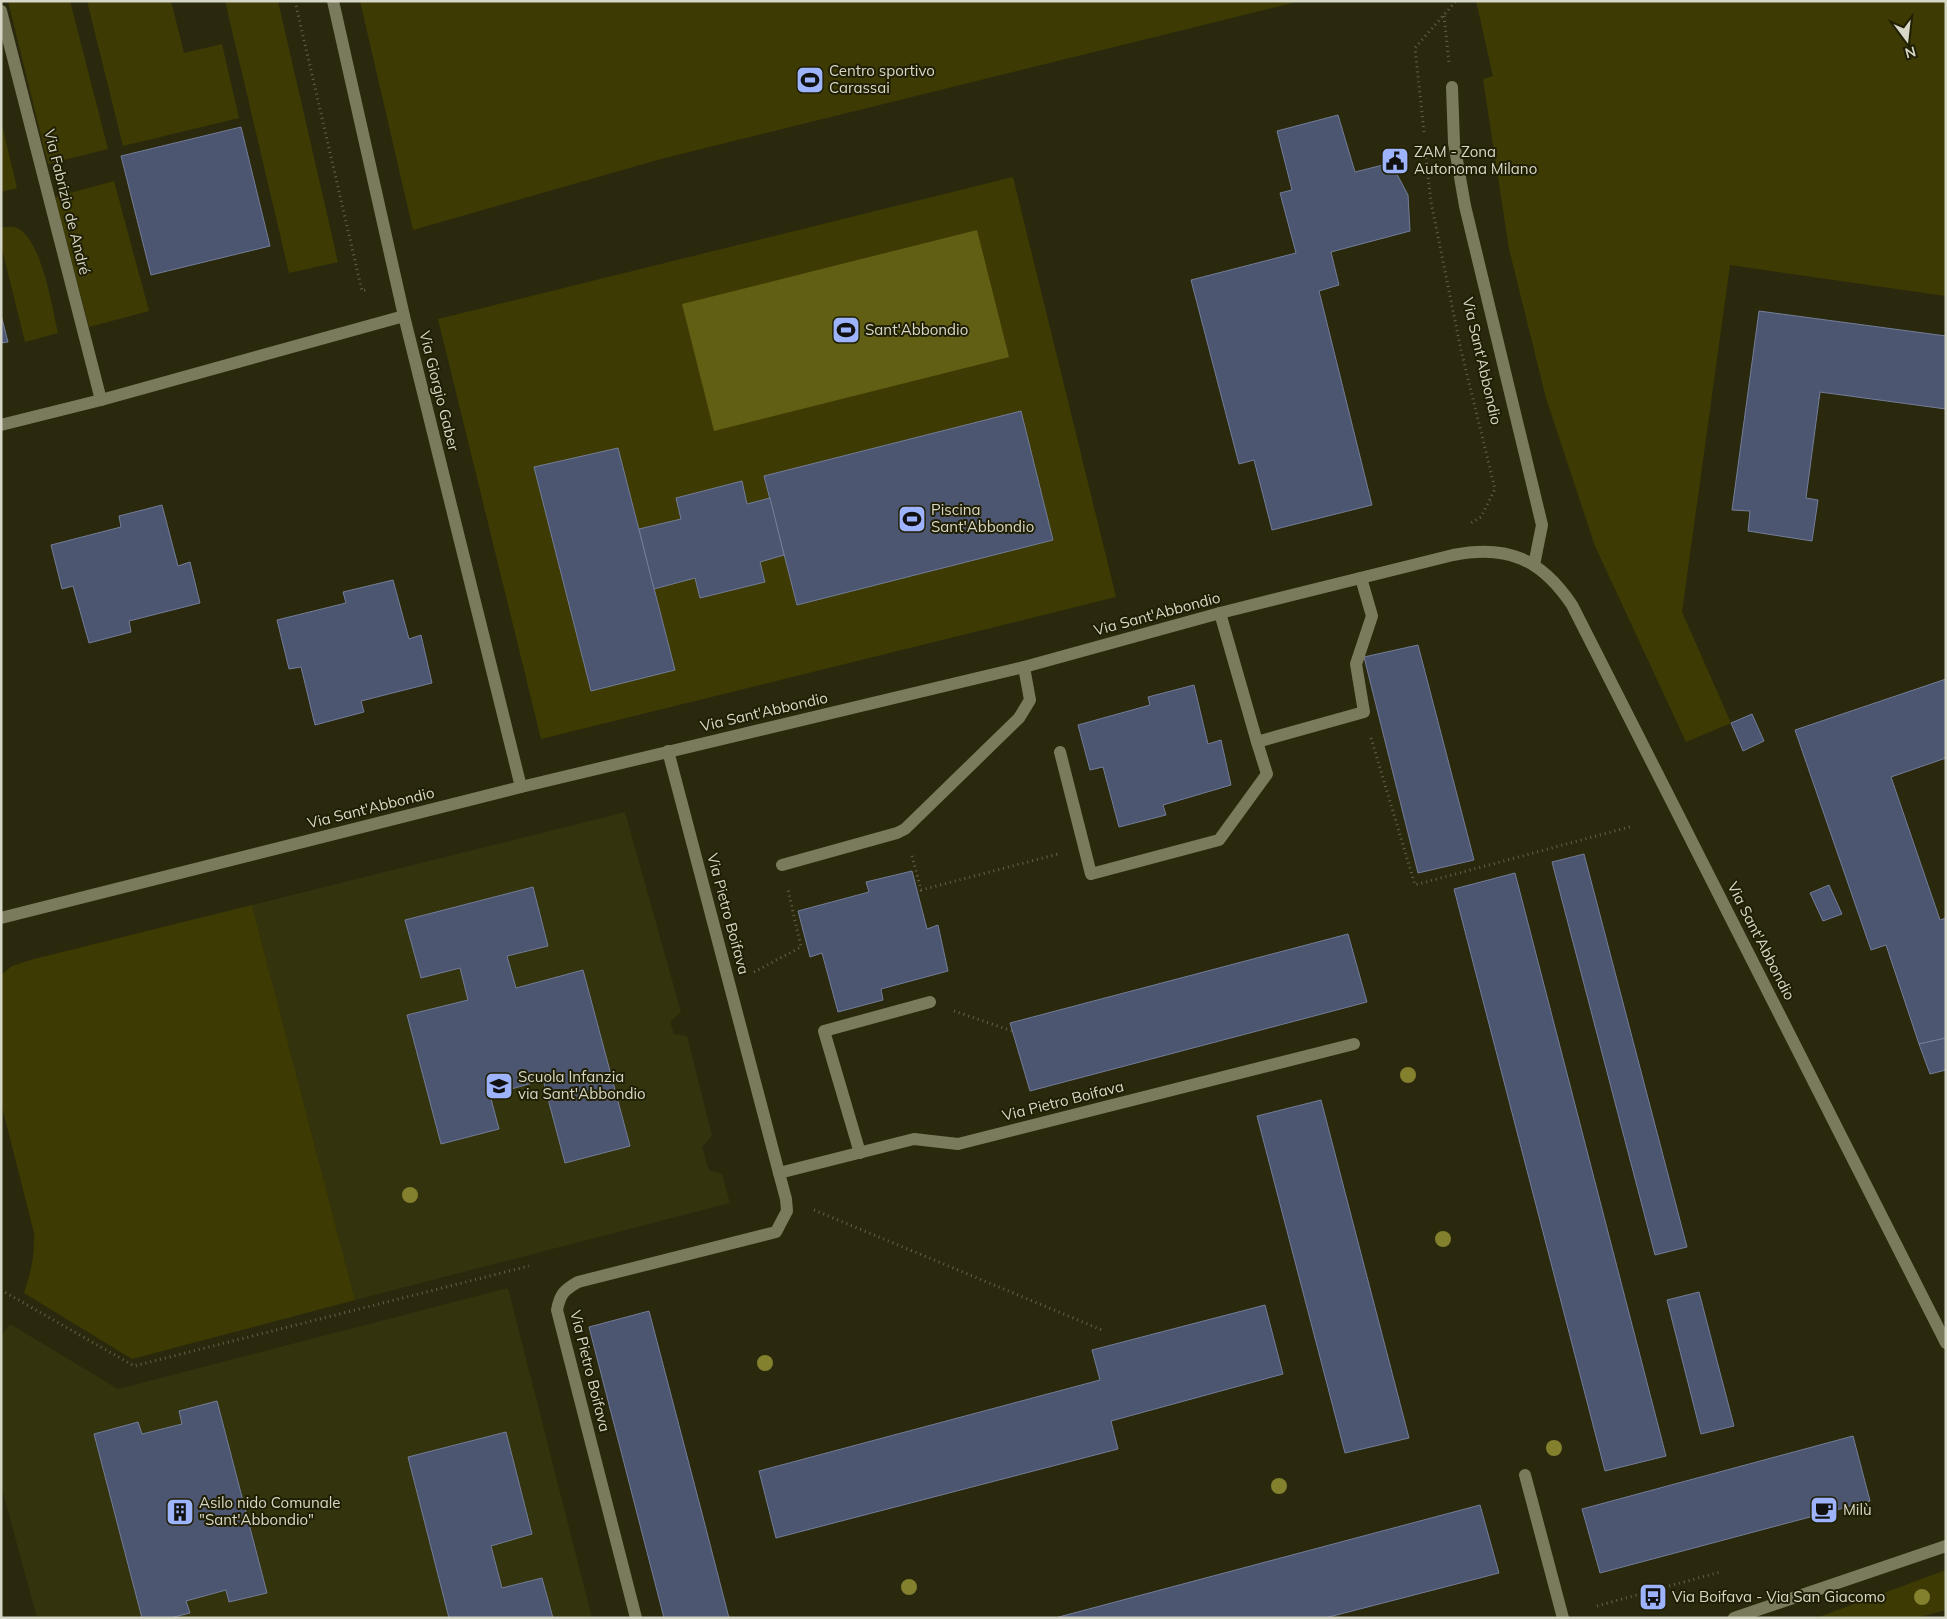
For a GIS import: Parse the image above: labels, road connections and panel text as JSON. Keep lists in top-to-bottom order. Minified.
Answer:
{"streets":{"street":["Via Fabrizio de André","Via Sant'Abbondio","Via Giorgio Gaber","Via Pietro Boifava"]},"crossings":[["Via Sant'Abbondio","Via Giorgio Gaber"],["Via Sant'Abbondio","Via Pietro Boifava"]],"places":{"sports":["Centro sportivo Carassai","Sant'Abbondio","Piscina Sant'Abbondio"],"public building":["ZAM - Zona Autonoma Milano"],"school or university":["Scuola Infanzia via Sant'Abbondio"],"cafe":["Milù"],"building":["Asilo nido Comunale \"Sant'Abbondio\""],"bus stop":["Via Boifava - Via San Giacomo"]},"north":"bottom"}
